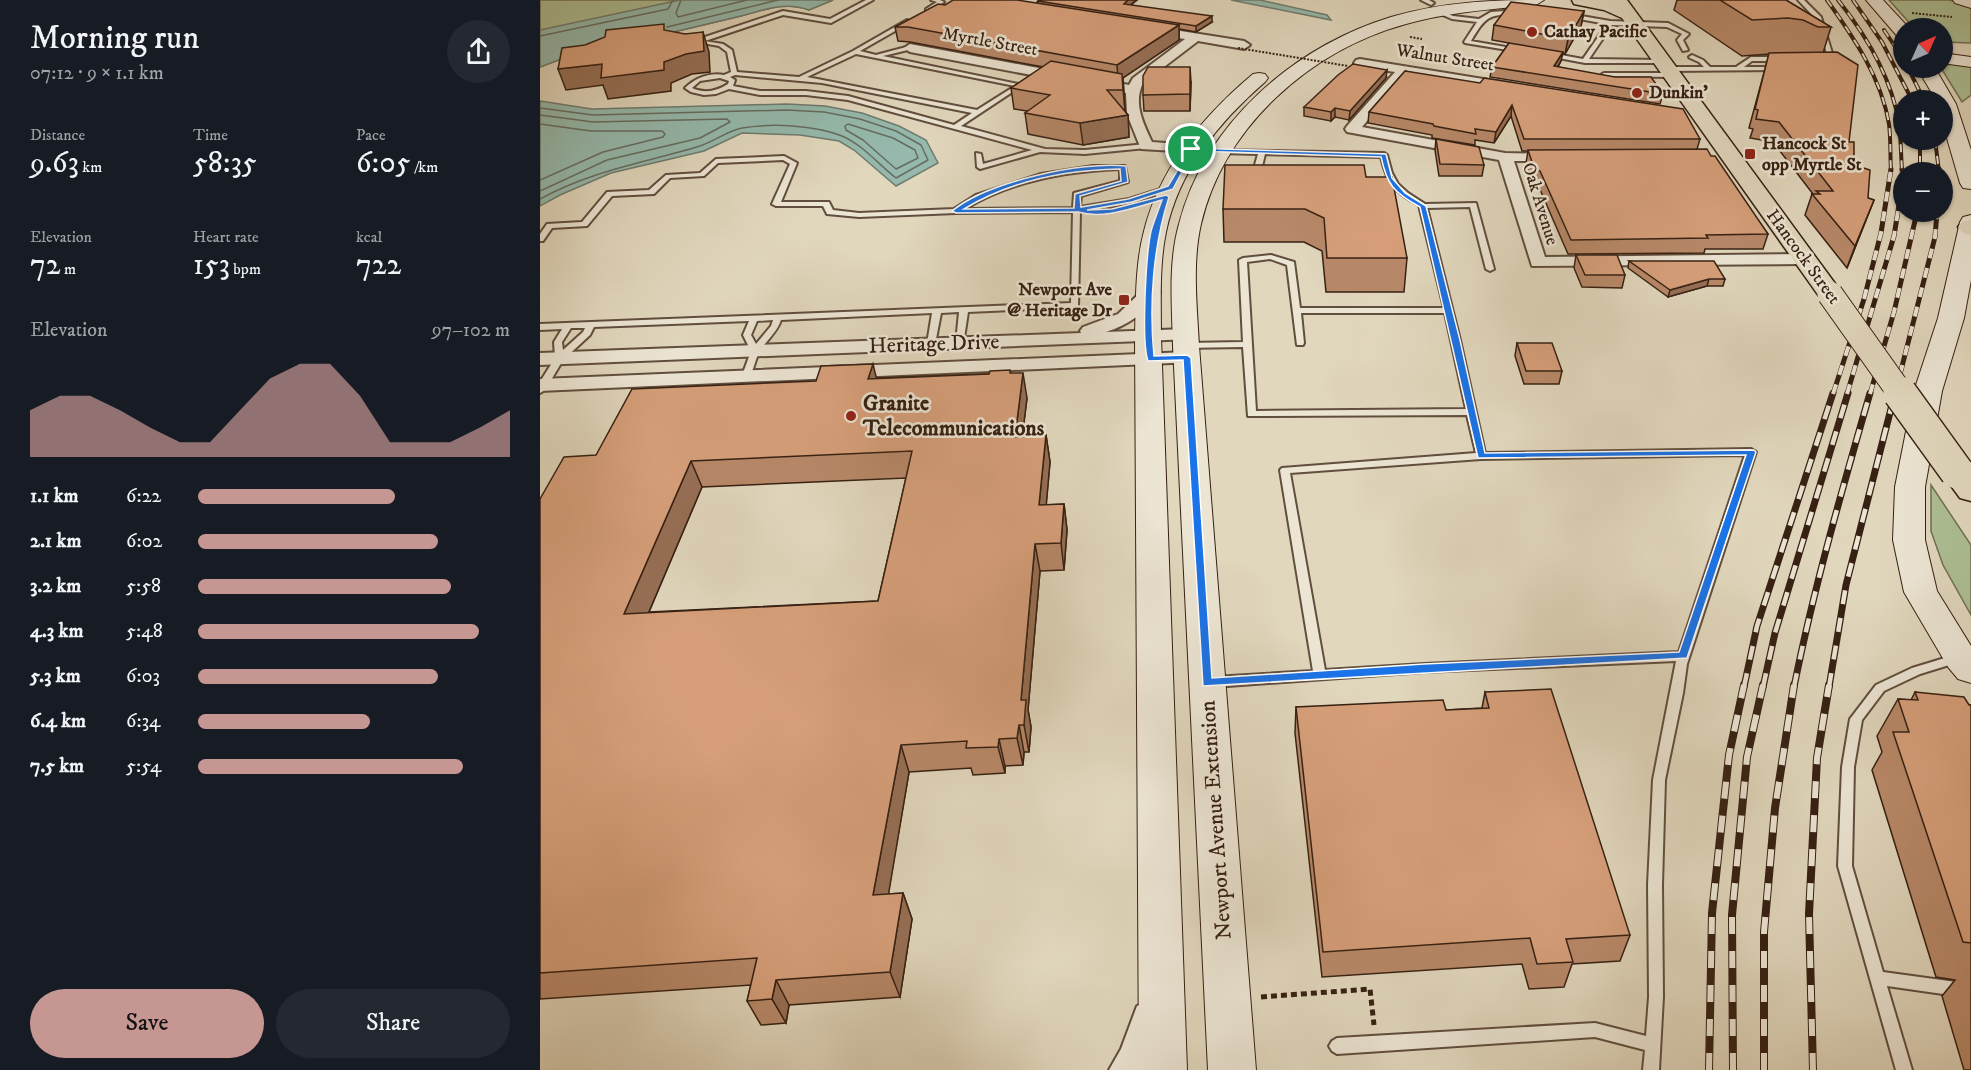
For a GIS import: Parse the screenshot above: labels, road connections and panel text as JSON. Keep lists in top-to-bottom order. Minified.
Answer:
{"streets":{"main road":["Hancock Street","Newport Avenue Extension"],"street":["Myrtle Street","Walnut Street","Oak Avenue","Heritage Drive"]},"crossings":[["Oak Avenue","Hancock Street"],["Heritage Drive","Newport Avenue Extension"]],"places":{"other":["Cathay Pacific","Dunkin'","Granite Telecommunications"],"transit":["Hancock St opp Myrtle St","Newport Ave @ Heritage Dr"]},"north":"top right","page":{"heading":["Morning run","07:12 · 9 × 1.1 km"],"map_buttons":["+","−"],"stats":[["Distance","9.63 km"],["Time","58:35"],["Pace","6:05 /km"],["Elevation","72 m"],["Heart rate","153 bpm"],["kcal","722"]],"chart":["Elevation","97–102 m"],"list":[{"name":"1.1 km","note":"6:22"},{"name":"2.1 km","note":"6:02"},{"name":"3.2 km","note":"5:58"},{"name":"4.3 km","note":"5:48"},{"name":"5.3 km","note":"6:03"},{"name":"6.4 km","note":"6:34"},{"name":"7.5 km","note":"5:54"}],"buttons":["Save","Share"]}}
